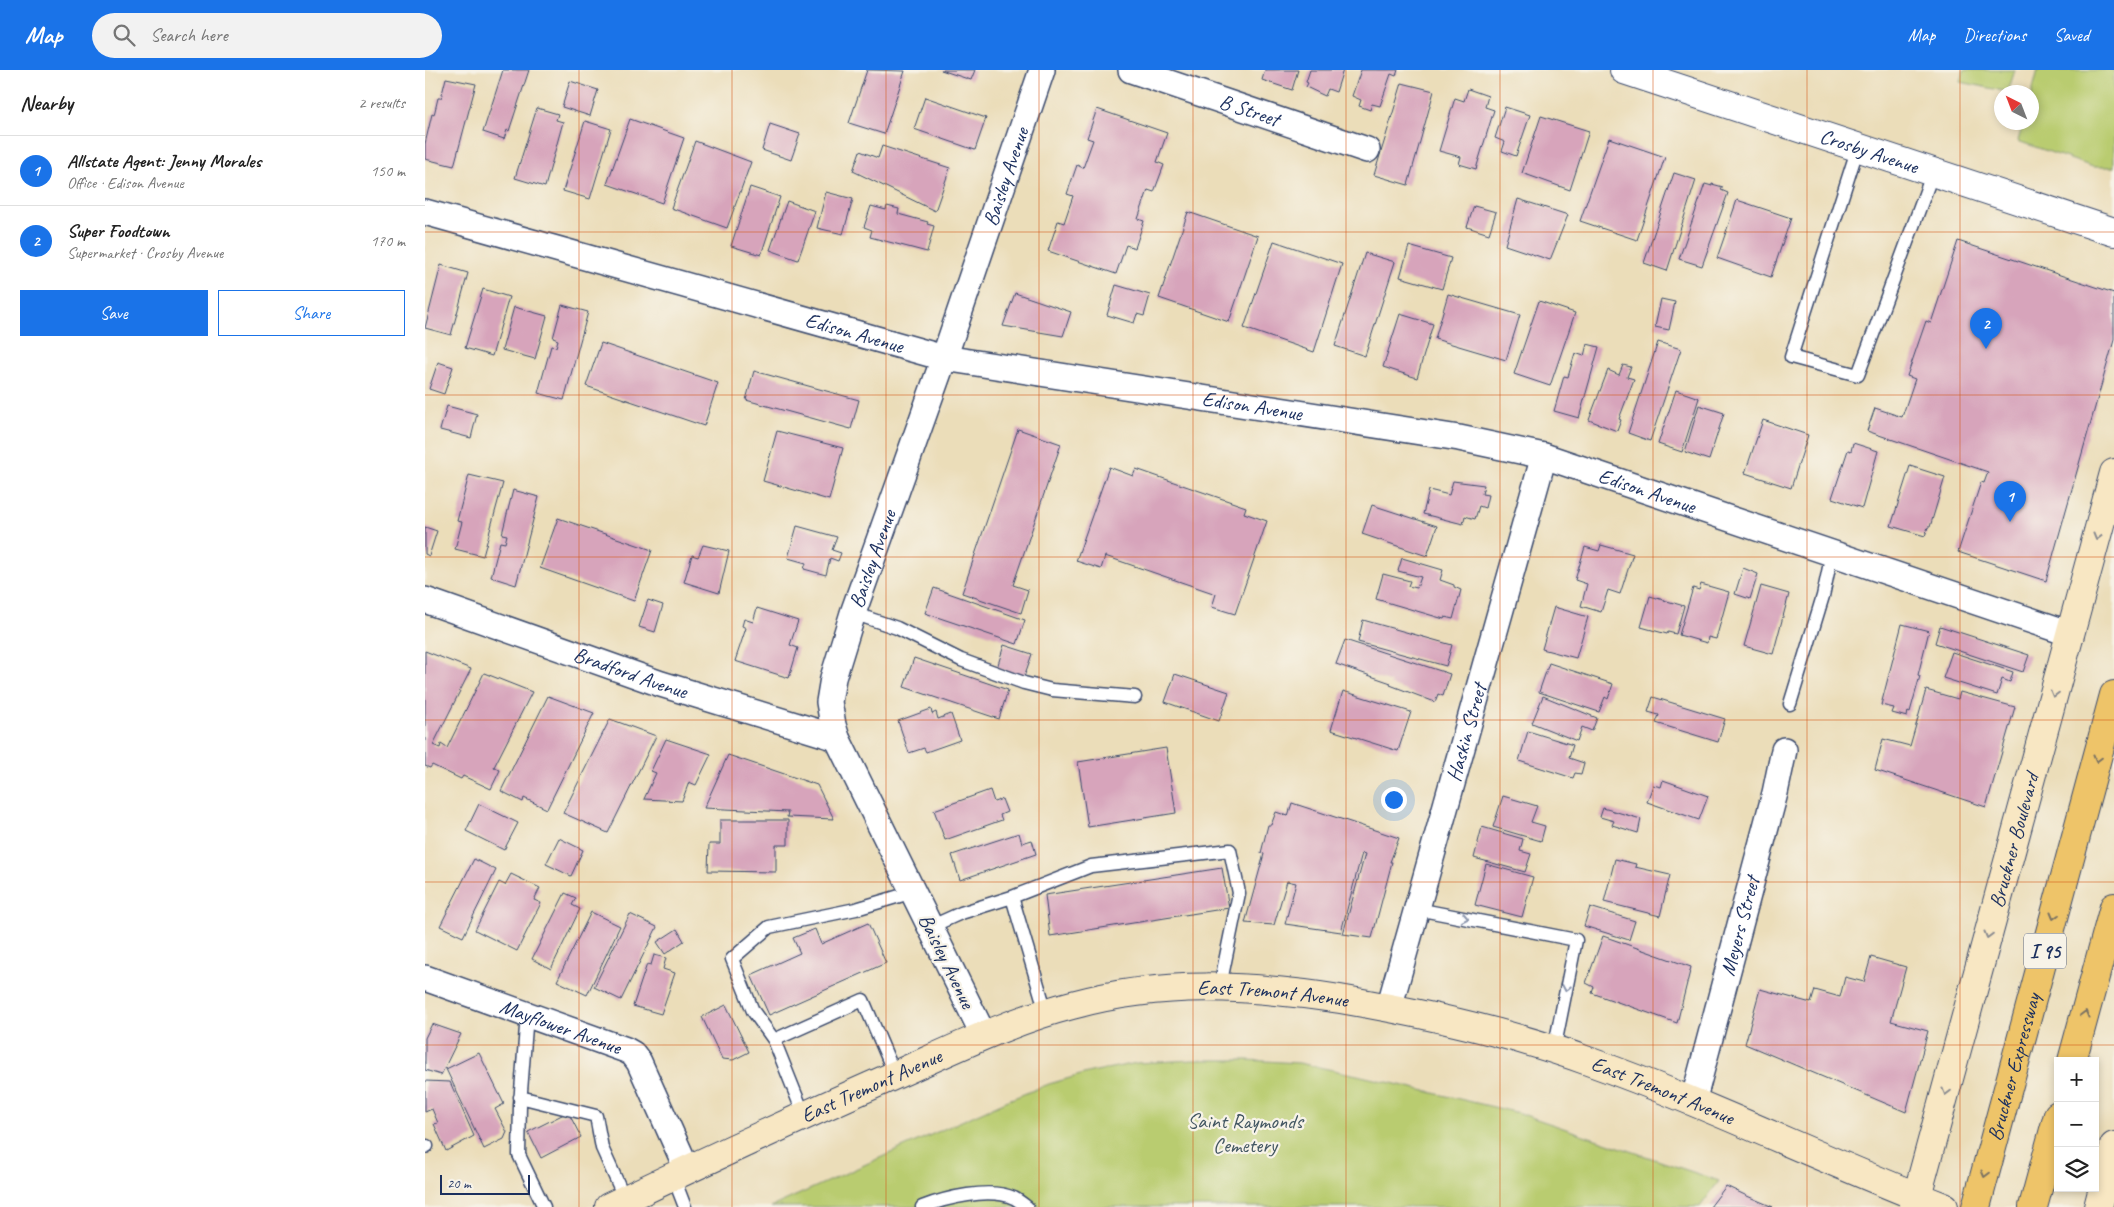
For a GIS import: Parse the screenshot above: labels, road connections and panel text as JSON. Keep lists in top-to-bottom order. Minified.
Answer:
{"streets":{"highway":["I 95","Bruckner Expressway"],"main road":["Bruckner Boulevard","East Tremont Avenue"],"street":["B Street","Crosby Avenue","Baisley Avenue","Edison Avenue","Bradford Avenue","Haskin Street","Meyers Street","Mayflower Avenue"]},"crossings":[["Baisley Avenue","Edison Avenue"],["Baisley Avenue","Bradford Avenue"],["Baisley Avenue","East Tremont Avenue"],["Edison Avenue","Haskin Street"],["Edison Avenue","Bruckner Boulevard"],["Haskin Street","East Tremont Avenue"],["Bruckner Boulevard","East Tremont Avenue"],["Meyers Street","East Tremont Avenue"],["East Tremont Avenue","Mayflower Avenue"]],"one_way":["Bruckner Boulevard"],"parks":["Saint Raymonds Cemetery"],"scale_bar":"20 m","north":"top left","page":{"header":"Map","search":"Search here","nav":["Map","Directions","Saved"],"heading":["Nearby","2 results"],"list":[{"mark":"1","name":"Allstate Agent: Jenny Morales","note":"Office · Edison Avenue","value":"150 m"},{"mark":"2","name":"Super Foodtown","note":"Supermarket · Crosby Avenue","value":"170 m"}],"buttons":["Save","Share"],"pins":["2","1"],"map_buttons":["+","−"],"scale":"20 m"}}
